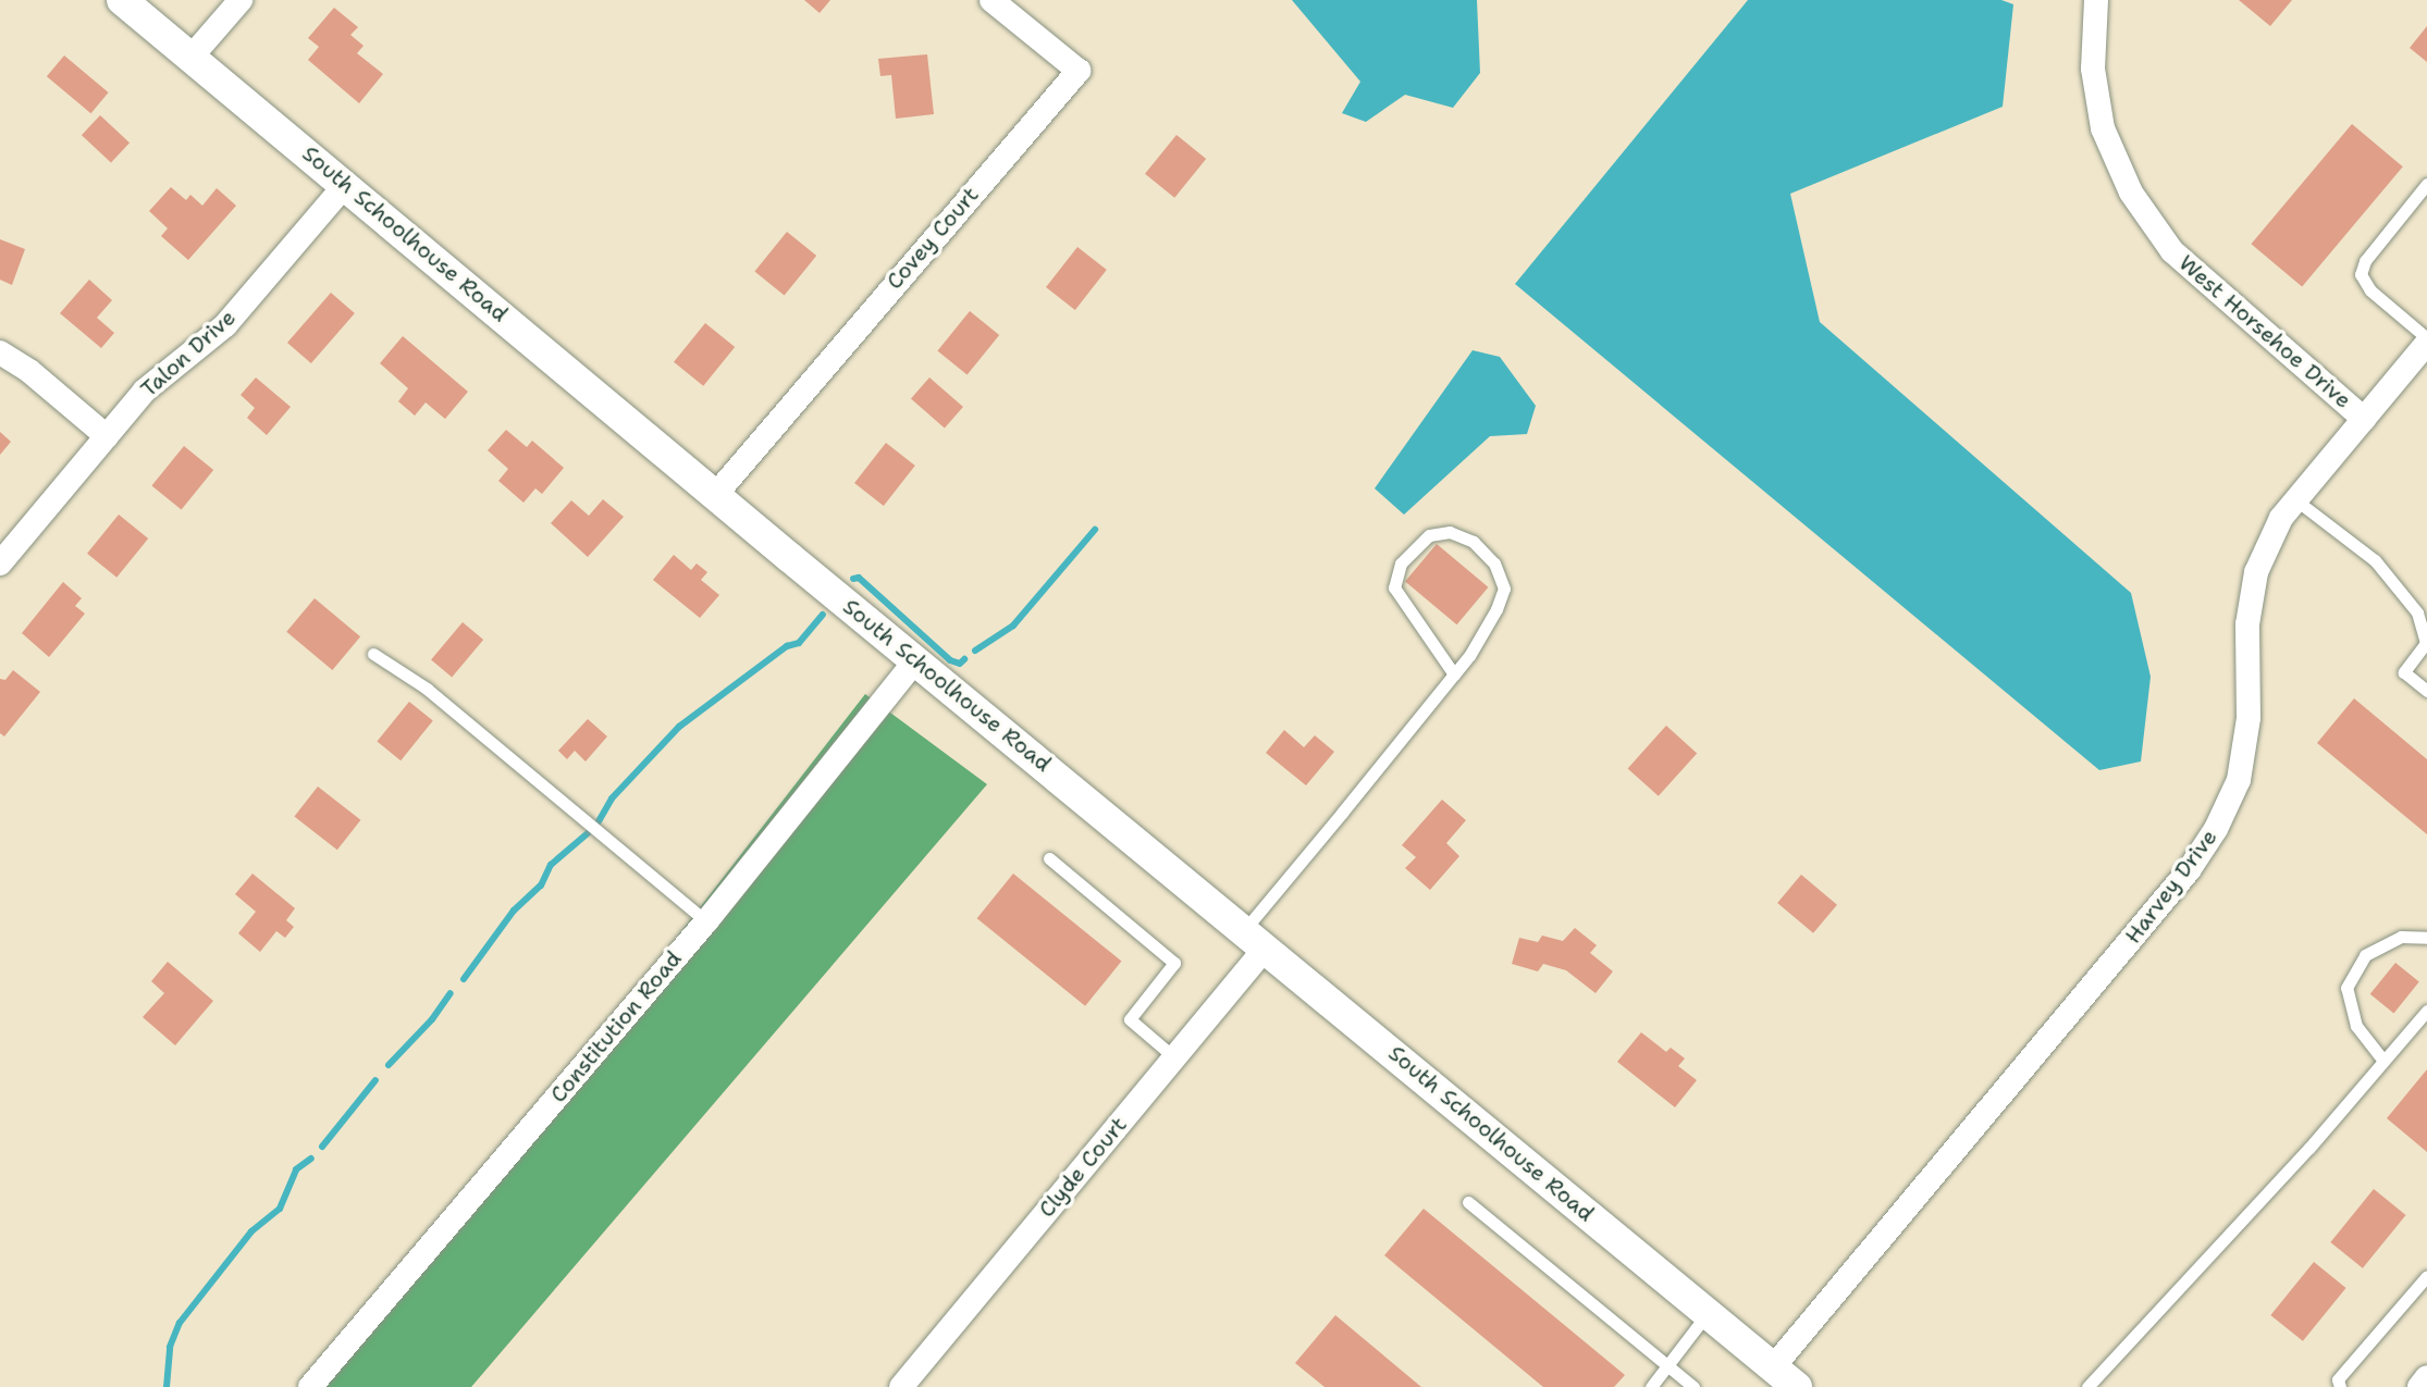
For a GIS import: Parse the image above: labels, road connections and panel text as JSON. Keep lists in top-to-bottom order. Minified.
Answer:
{"streets":{"street":["South Schoolhouse Road","Covey Court","West Horsehoe Drive","Talon Drive","Harvey Drive","Constitution Road","Clyde Court"]},"crossings":[["South Schoolhouse Road","Covey Court"],["South Schoolhouse Road","Talon Drive"],["South Schoolhouse Road","Harvey Drive"],["South Schoolhouse Road","Constitution Road"],["South Schoolhouse Road","Clyde Court"],["West Horsehoe Drive","Harvey Drive"]]}
